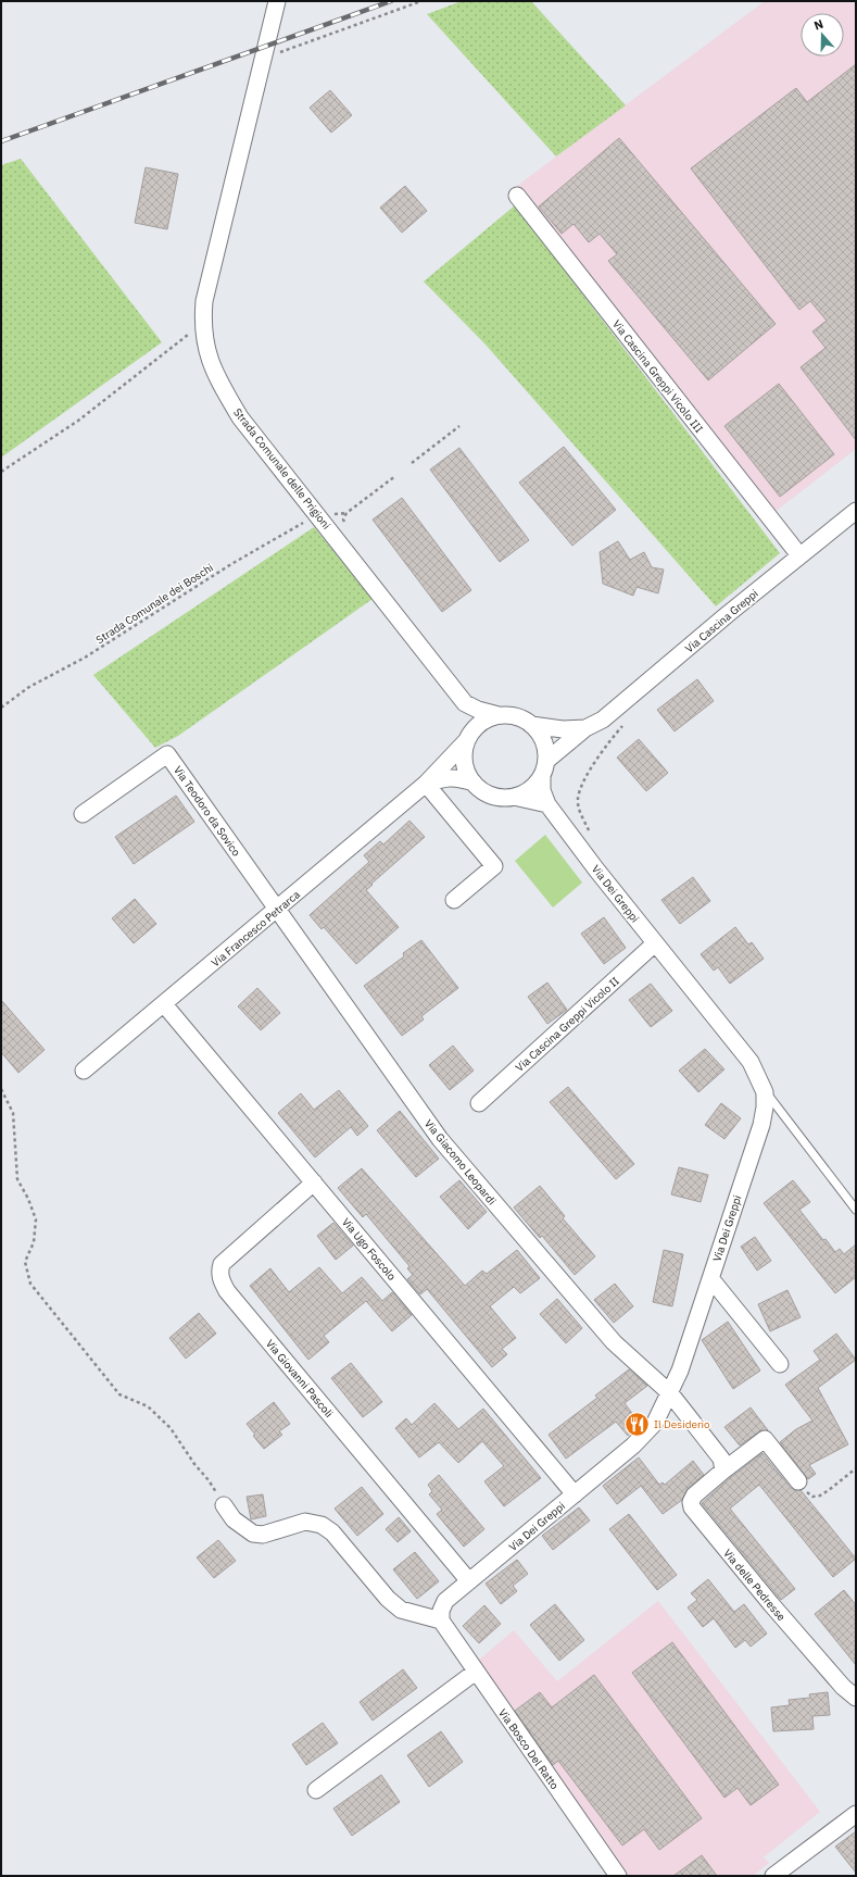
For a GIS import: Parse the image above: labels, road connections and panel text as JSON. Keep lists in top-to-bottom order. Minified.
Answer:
{"streets":{"street":["Via Cascina Greppi Vicolo III","Strada Comunale delle Prigioni","Via Cascina Greppi","Via Teodoro da Sovico","Via Dei Greppi","Via Francesco Petrarca","Via Cascina Greppi Vicolo II","Via Giacomo Leopardi","Via Ugo Foscolo","Via Giovanni Pascoli","Via delle Pedresse","Via Bosco Del Ratto"],"path":["Strada Comunale dei Boschi"]},"crossings":[["Via Cascina Greppi Vicolo III","Via Cascina Greppi"],["Strada Comunale delle Prigioni","Strada Comunale dei Boschi"],["Via Cascina Greppi","Via Francesco Petrarca"],["Via Teodoro da Sovico","Via Francesco Petrarca"],["Via Teodoro da Sovico","Via Giacomo Leopardi"],["Via Dei Greppi","Via Cascina Greppi Vicolo II"],["Via Dei Greppi","Via Giacomo Leopardi"],["Via Dei Greppi","Via Ugo Foscolo"],["Via Dei Greppi","Via Giovanni Pascoli"],["Via Dei Greppi","Via Bosco Del Ratto"],["Via Francesco Petrarca","Via Giacomo Leopardi"],["Via Francesco Petrarca","Via Ugo Foscolo"],["Via Ugo Foscolo","Via Giovanni Pascoli"]],"places":{"restaurant":["Il Desiderio"]},"north":"top"}
